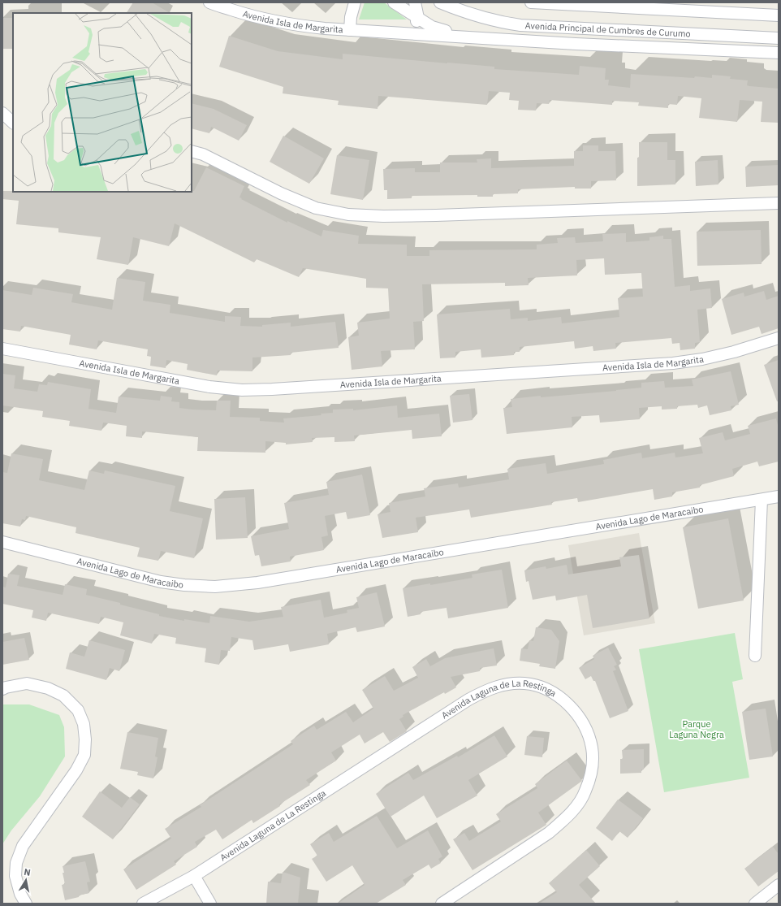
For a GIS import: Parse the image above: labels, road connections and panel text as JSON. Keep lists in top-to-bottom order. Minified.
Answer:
{"streets":{"street":["Avenida Isla de Margarita","Avenida Principal de Cumbres de Curumo","Avenida Lago de Maracaibo","Avenida Laguna de La Restinga"]},"crossings":[["Avenida Isla de Margarita","Avenida Principal de Cumbres de Curumo"]],"parks":["Parque Laguna Negra"],"north":"top"}
